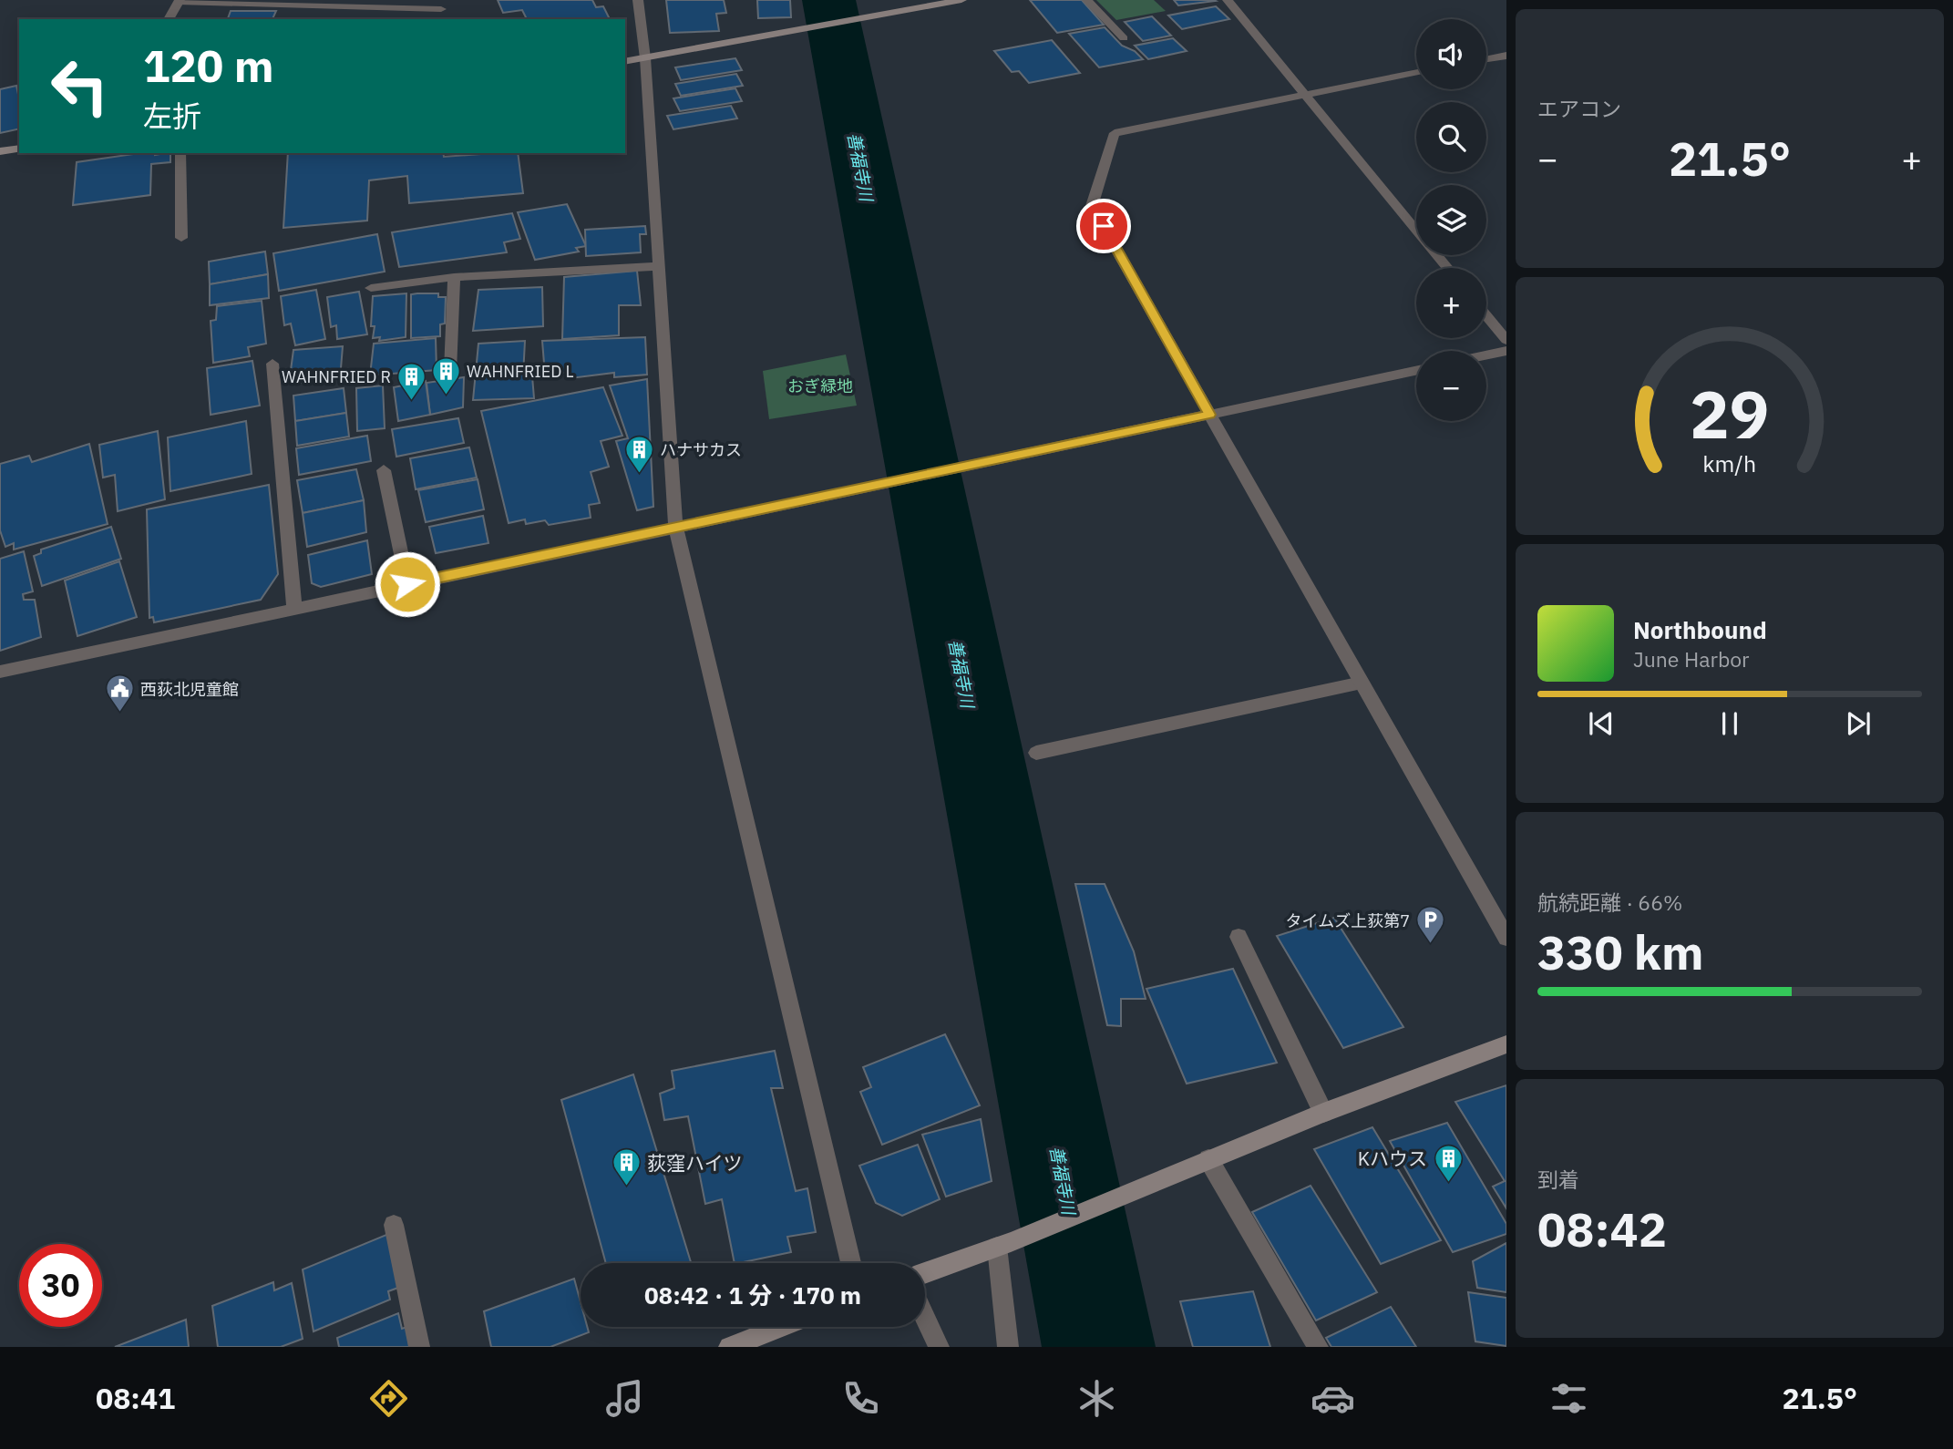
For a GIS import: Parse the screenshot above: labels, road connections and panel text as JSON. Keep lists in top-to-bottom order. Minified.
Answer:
{"water":["善福寺川"],"parks":["おぎ緑地"],"places":{"building":["WAHNFRIED L","WAHNFRIED R","ハナサカス","Kハウス","荻窪ハイツ"],"public building":["西荻北児童館"],"parking":["タイムズ上荻第7"]},"page":{"tile":["エアコン",["航続距離 · 66%","330 km"],["到着","08:42"]],"map_buttons":["+","−"],"turn":["120 m","左折"],"heat":["−","21.5°","+"],"song":["Northbound","June Harbor"],"limit":"30","trip":"08:42 · 1 分 · 170 m","tabs":["08:41","21.5°"],"gauge":["29","km/h"]}}
